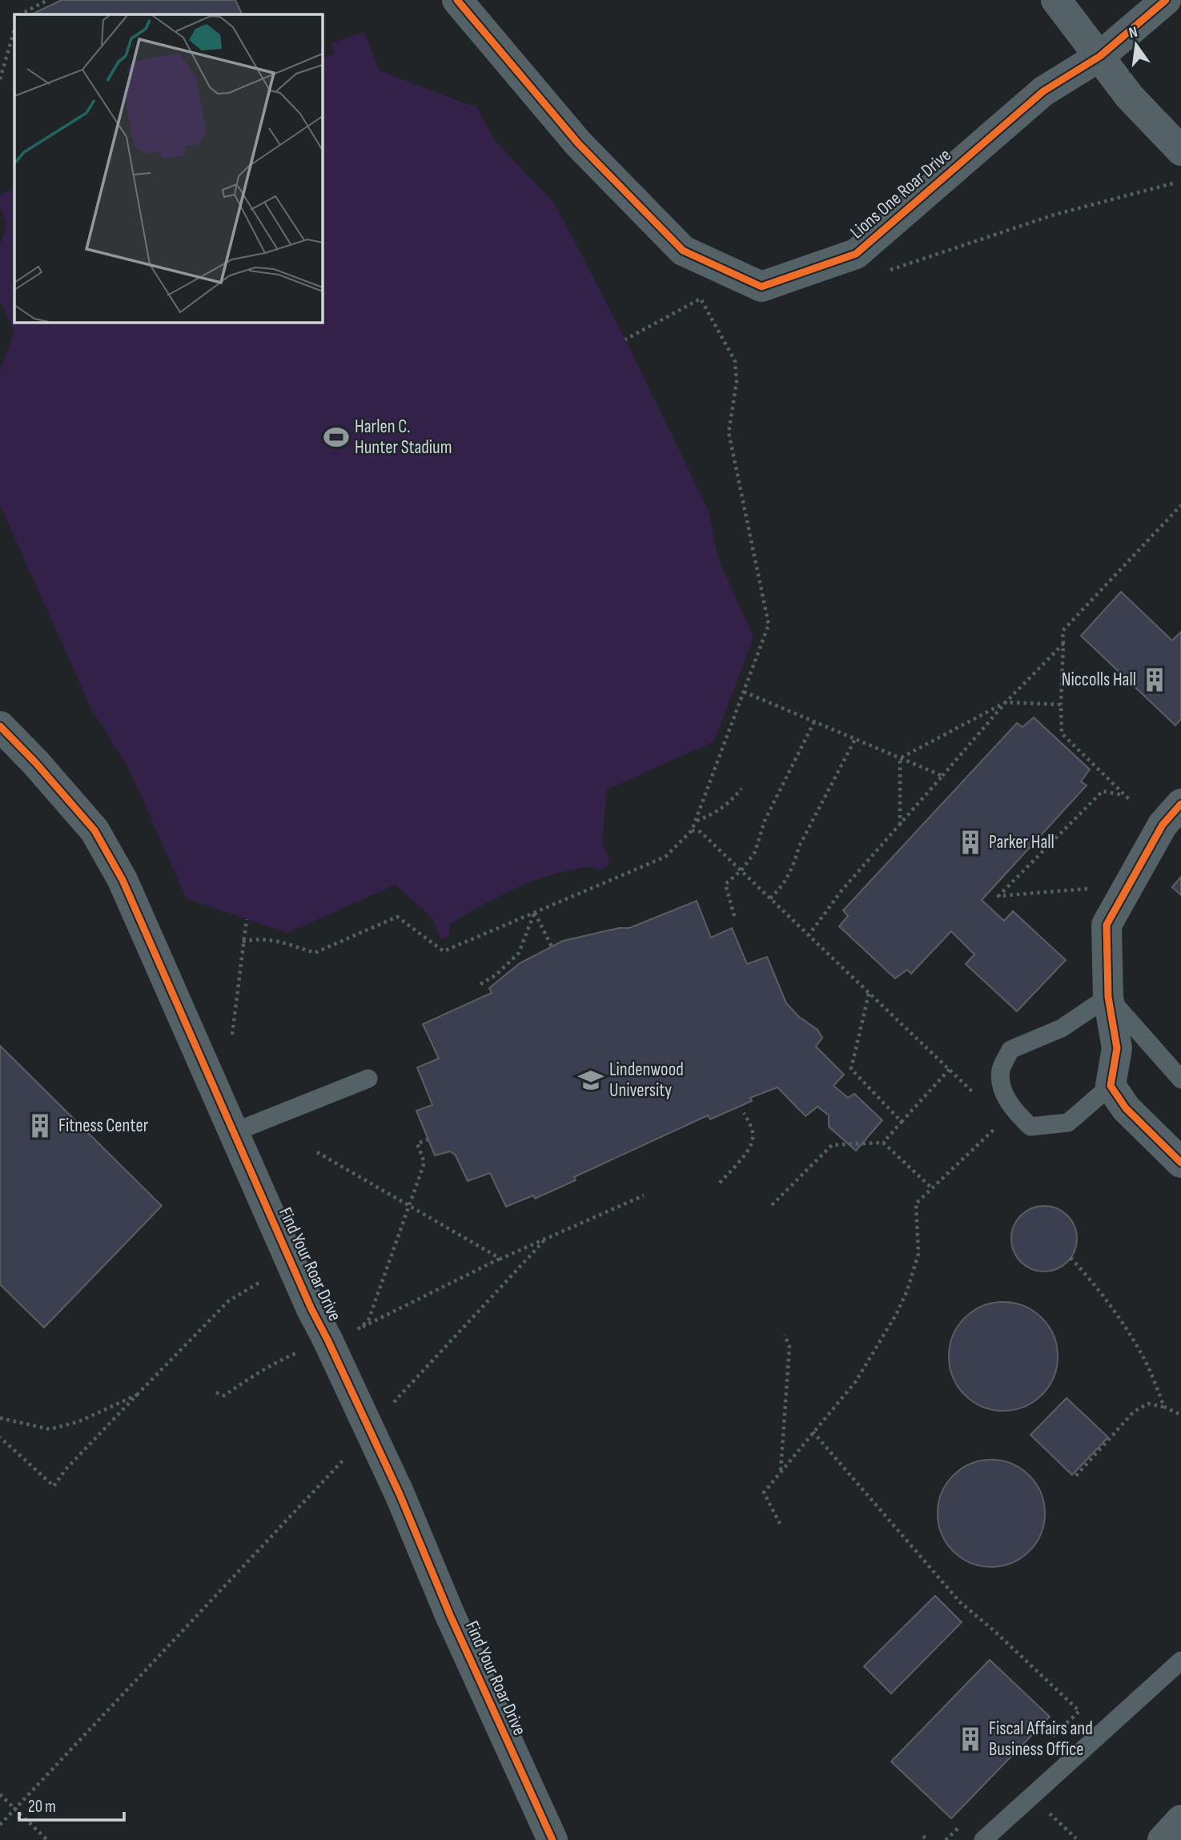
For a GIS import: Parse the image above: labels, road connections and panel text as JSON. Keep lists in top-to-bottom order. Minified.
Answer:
{"streets":{"street":["Lions One Roar Drive","Find Your Roar Drive"]},"places":{"sports":["Harlen C. Hunter Stadium"],"building":["Niccolls Hall","Parker Hall","Fitness Center","Fiscal Affairs and Business Office"],"school or university":["Lindenwood University"]},"scale_bar":"20 m","north":"top"}
